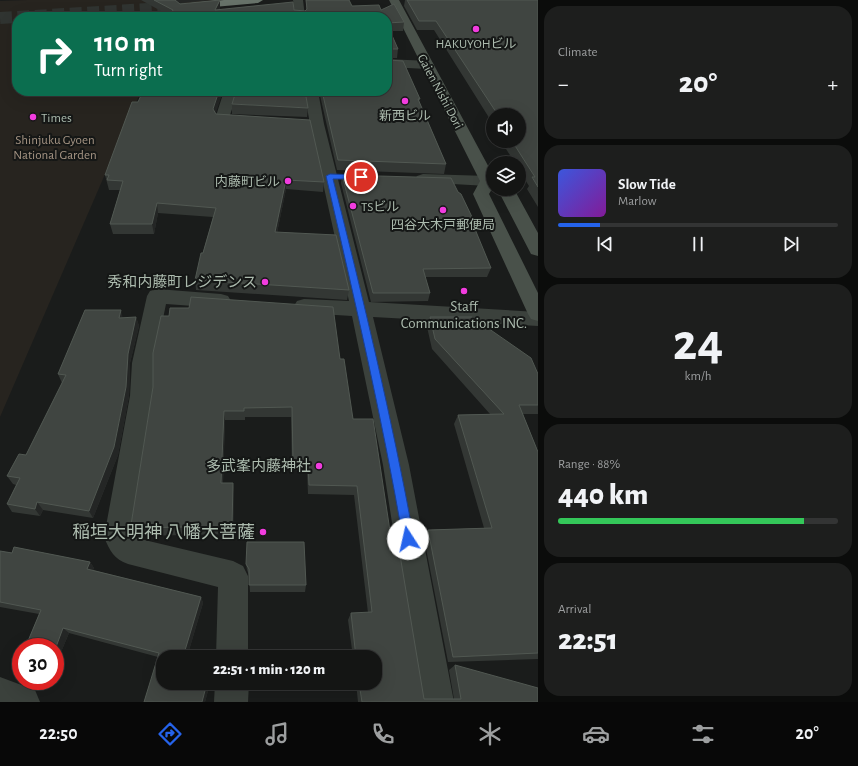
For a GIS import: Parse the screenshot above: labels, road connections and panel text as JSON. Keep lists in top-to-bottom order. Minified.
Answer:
{"streets":{"main road":["Gaien Nishi Dori"]},"parks":["Shinjuku Gyoen National Garden"],"places":["HAKUYOHビル","新西ビル","Times","内藤町ビル","TSビル","四谷大木戸郵便局","秀和内藤町レジデンス","Staff Communications INC.","多武峯内藤神社","稲垣大明神 八幡大菩薩"],"page":{"tile":["Climate",["24","km/h"],["Range · 88%","440 km"],["Arrival","22:51"]],"turn":["110 m","Turn right"],"heat":["−","20°","+"],"song":["Slow Tide","Marlow"],"limit":"30","trip":"22:51 · 1 min · 120 m","tabs":["22:50","20°"]}}
